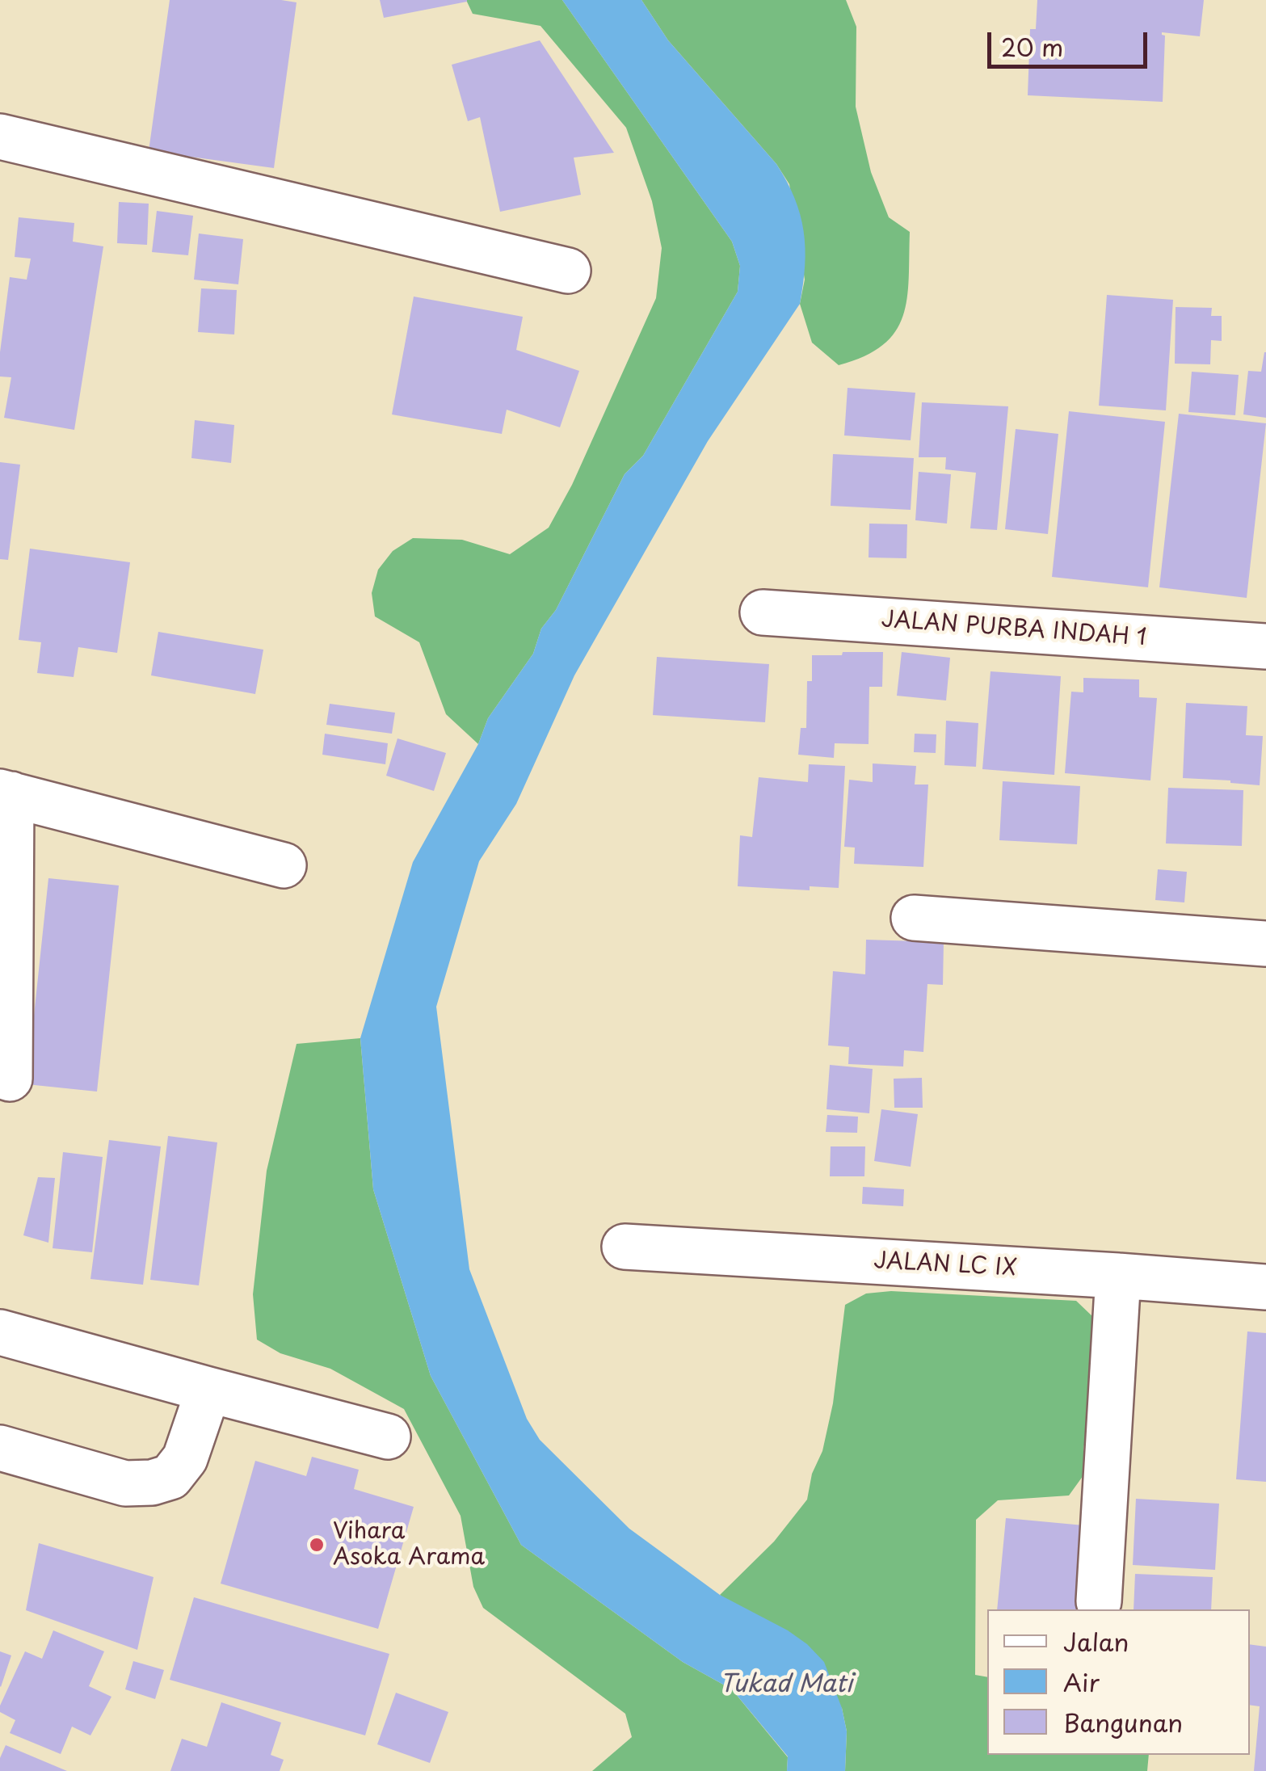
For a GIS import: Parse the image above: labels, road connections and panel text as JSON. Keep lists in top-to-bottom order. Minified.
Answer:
{"streets":{"street":["JALAN PURBA INDAH 1","JALAN LC IX"]},"water":["Tukad Mati"],"places":["Vihara Asoka Arama"],"legend":["Jalan","Air","Bangunan"],"scale_bar":"20 m"}
